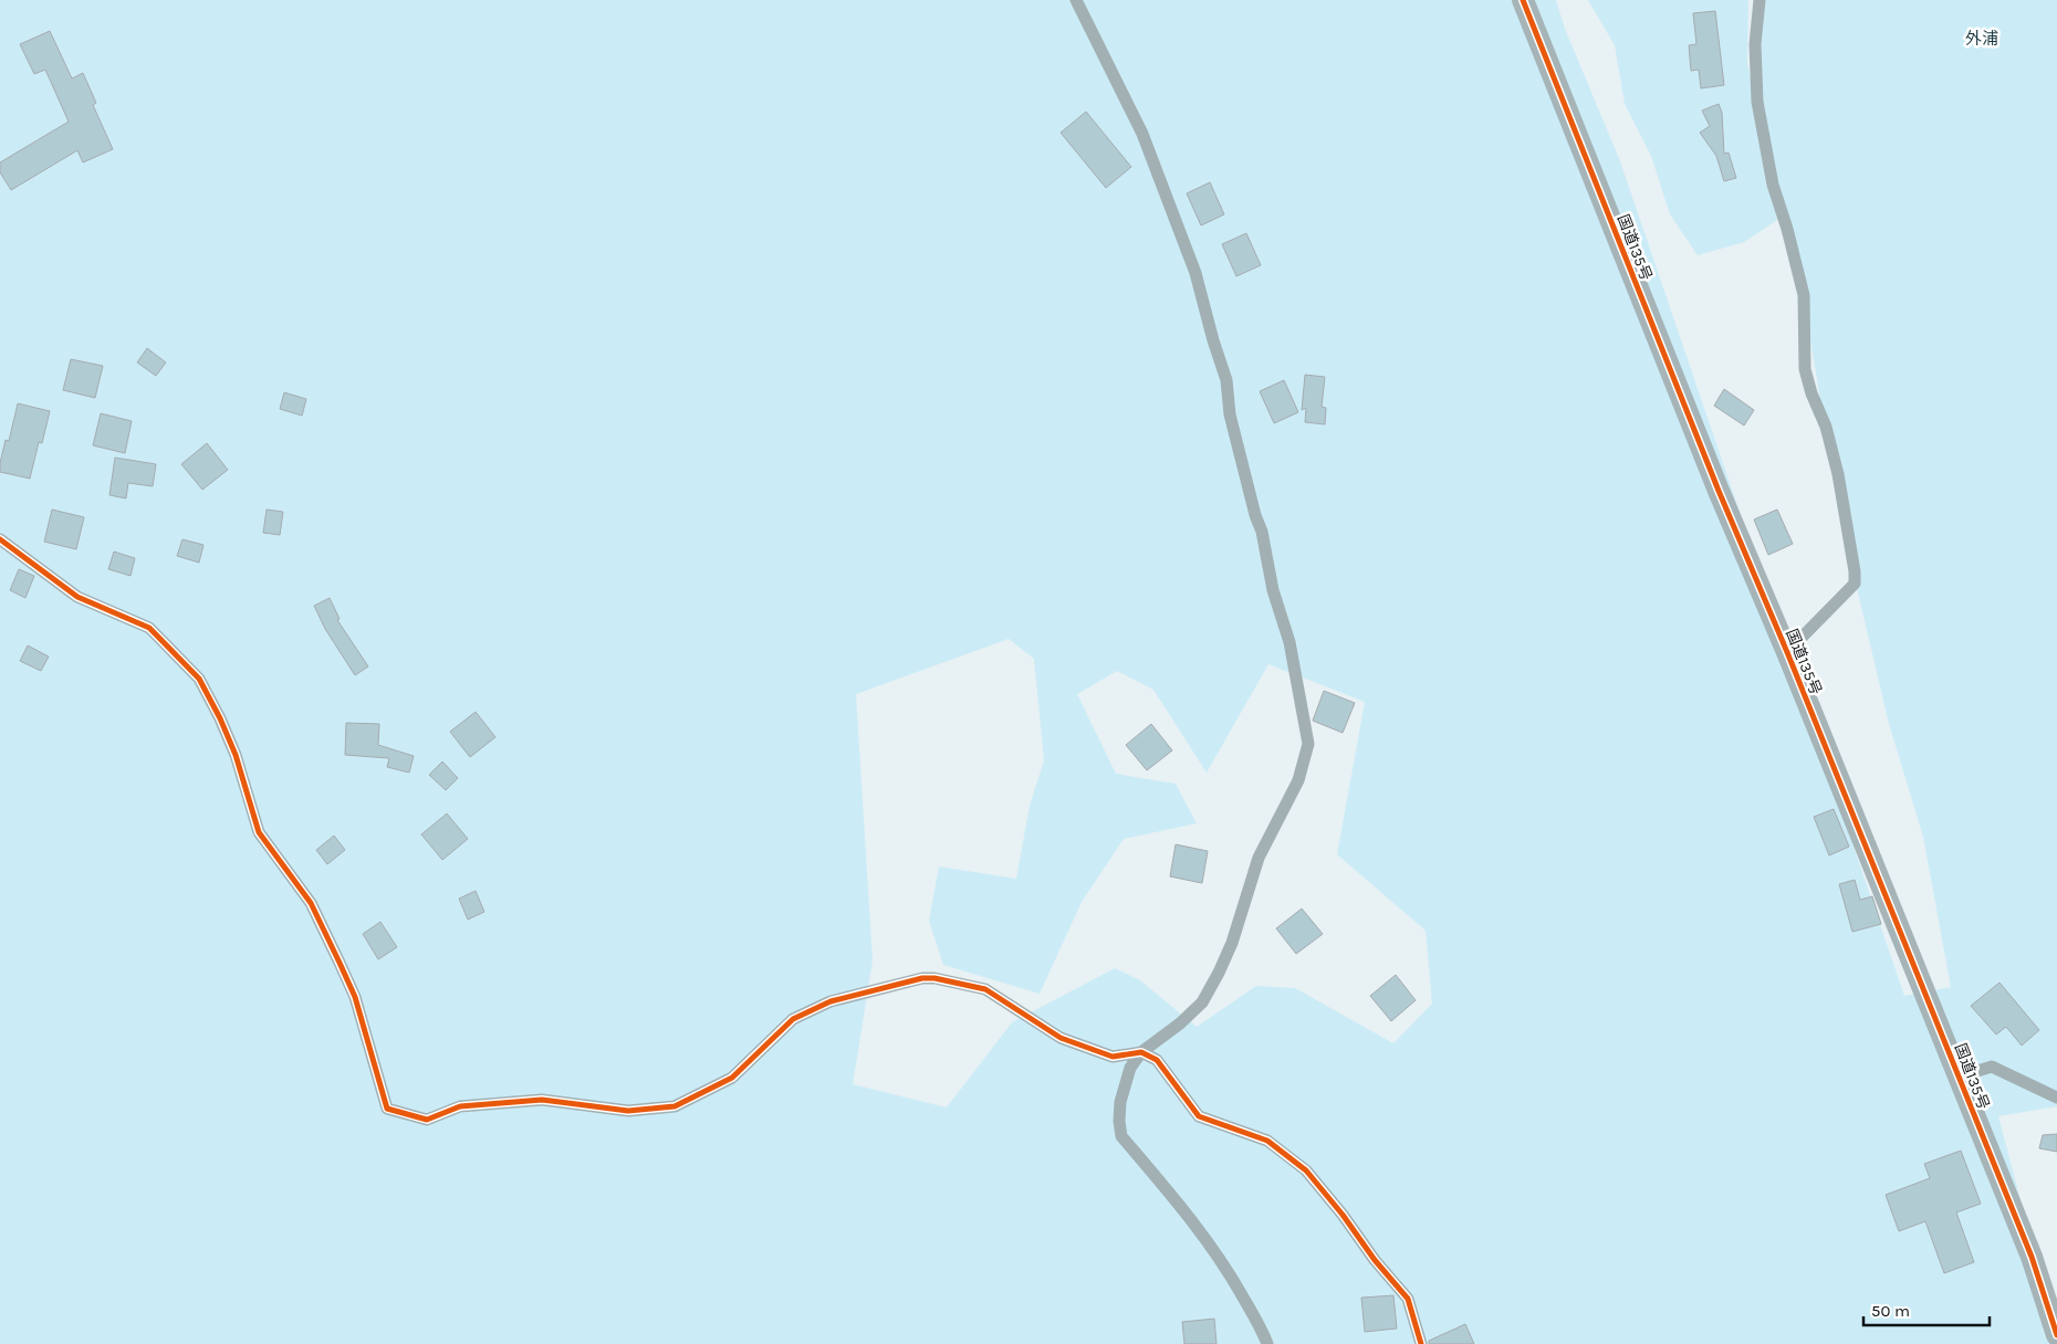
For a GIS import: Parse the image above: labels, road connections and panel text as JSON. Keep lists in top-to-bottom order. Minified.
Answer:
{"streets":{"highway":["国道135号"]},"districts":["外浦"],"scale_bar":"50 m"}
